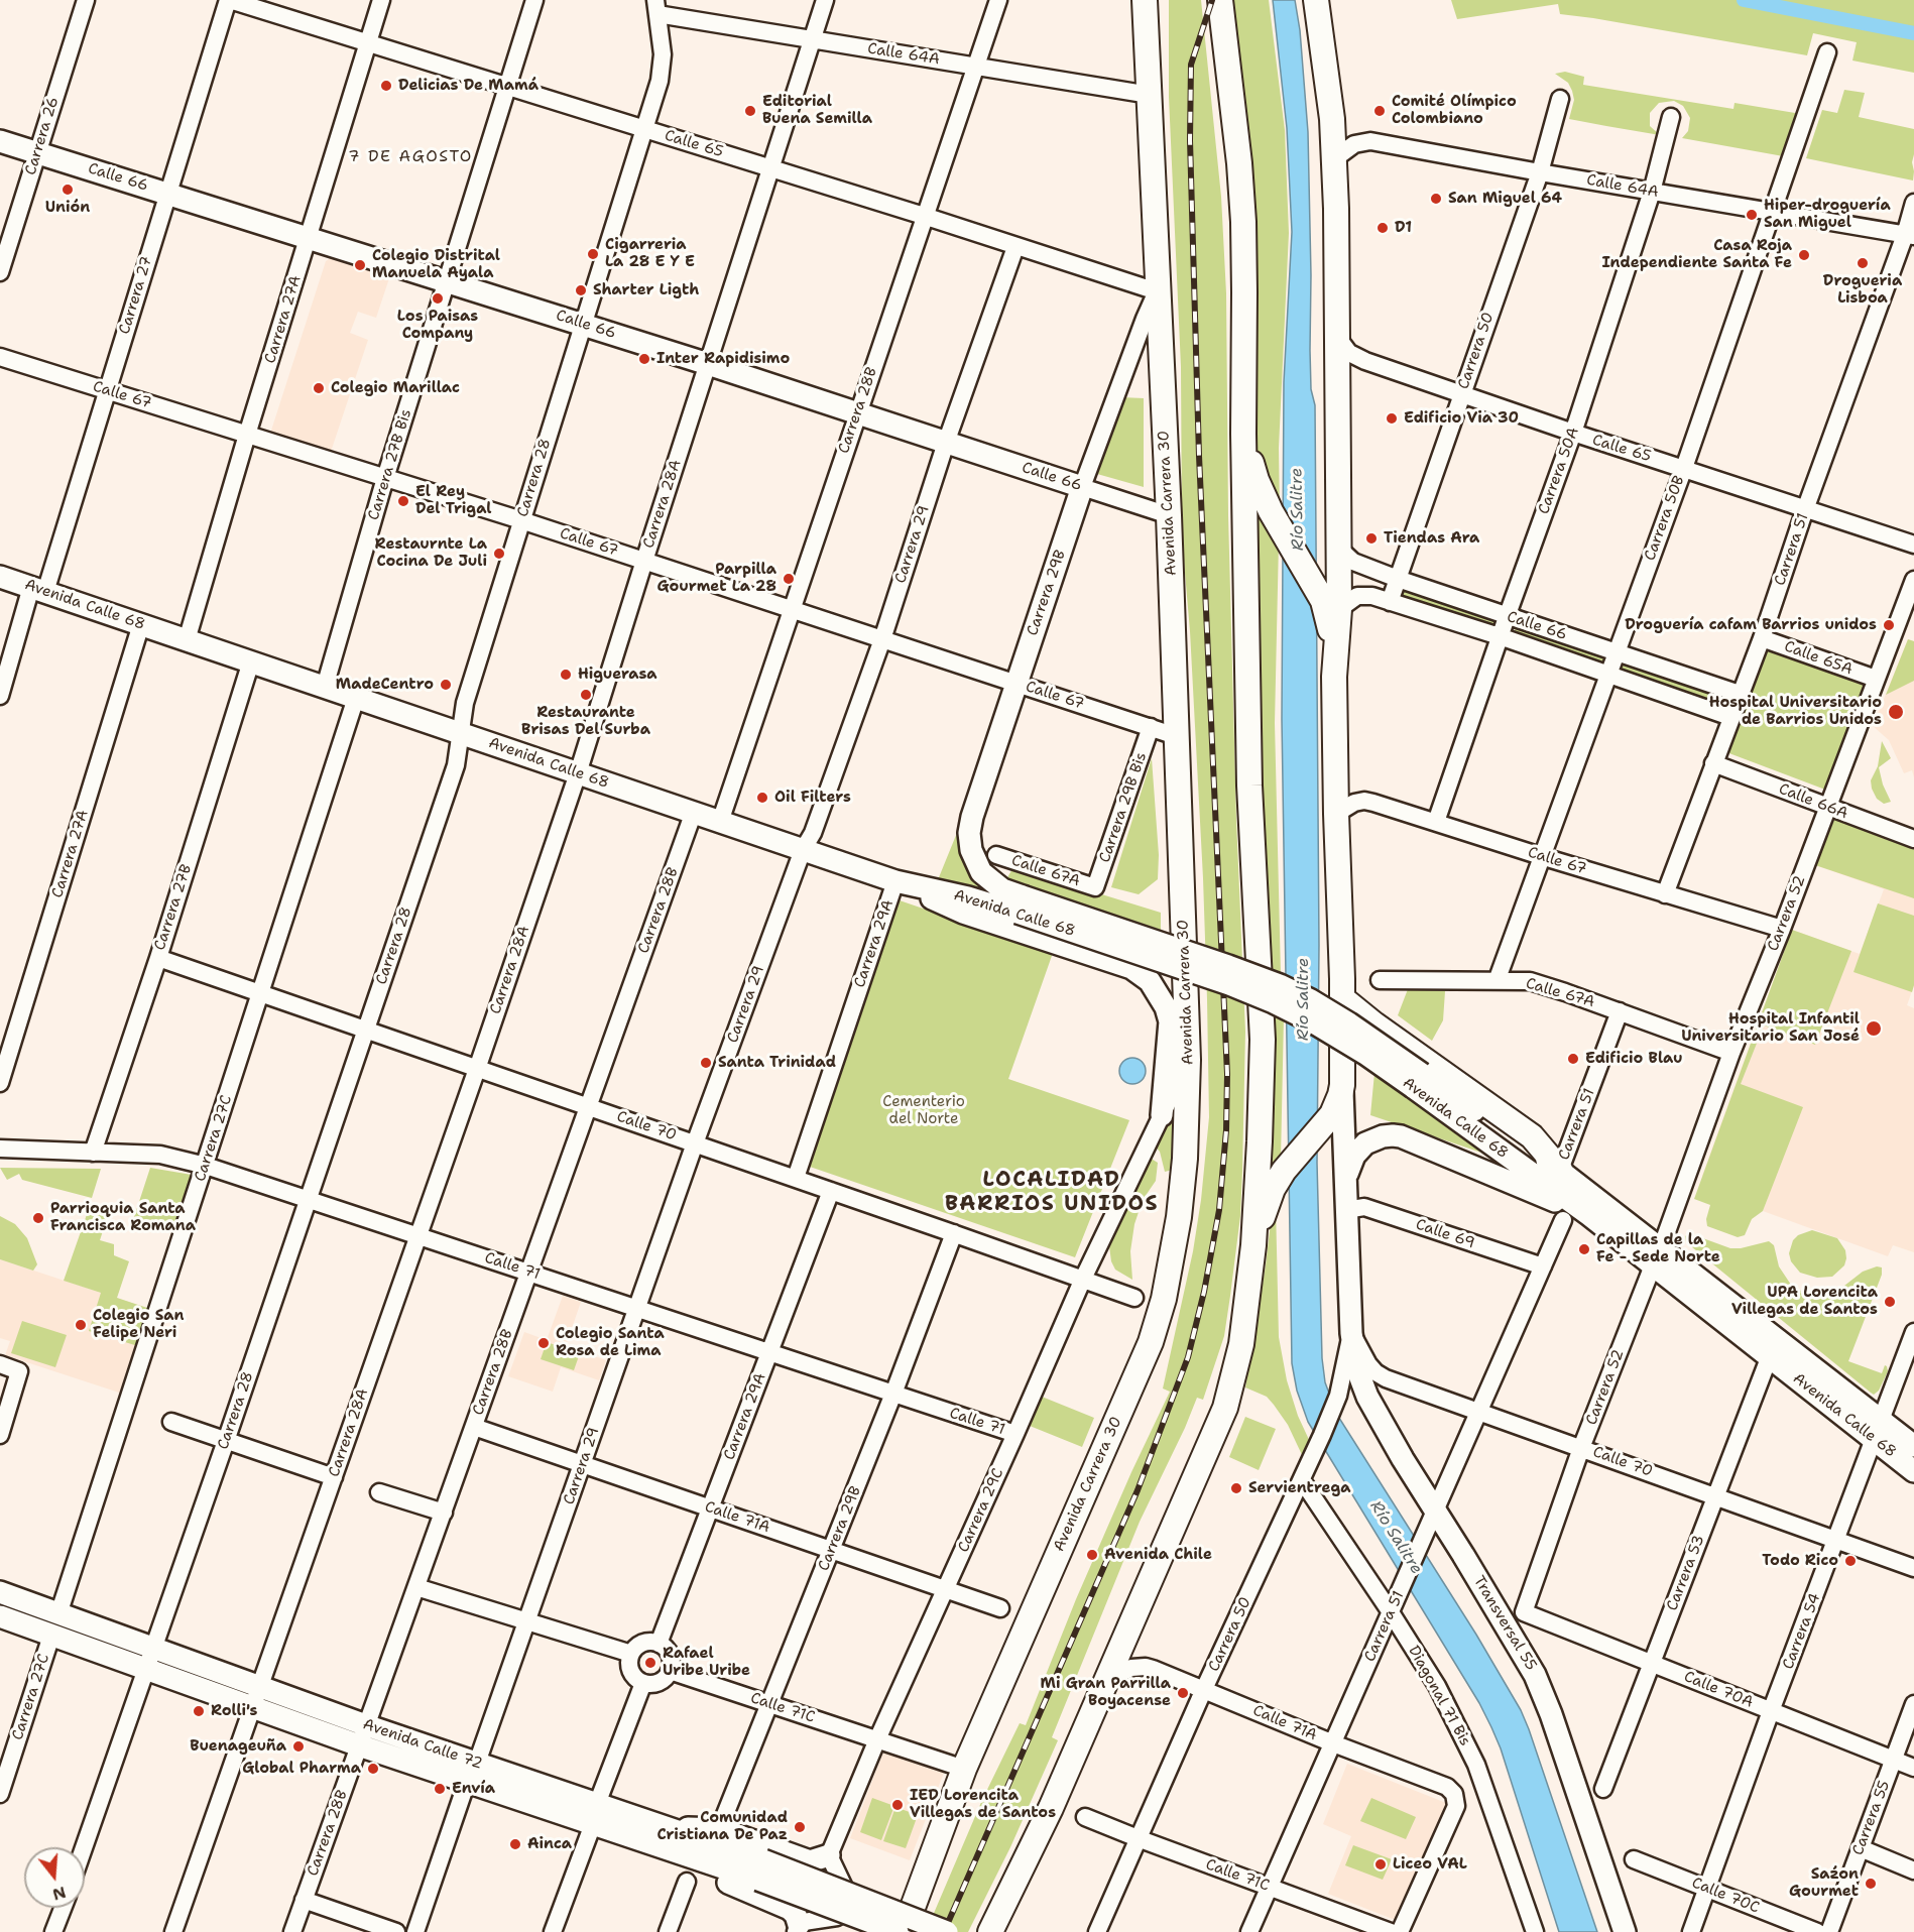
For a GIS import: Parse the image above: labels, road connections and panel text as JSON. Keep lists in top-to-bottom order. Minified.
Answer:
{"streets":{"highway":["Avenida Carrera 30"],"main road":["Calle 66","Carrera 29B","Avenida Calle 68","Transversal 55","Avenida Calle 72"],"street":["Calle 64A","Carrera 26","Calle 65","Carrera 27","Carrera 27A","Carrera 50","Calle 67","Carrera 28B","Carrera 27B Bis","Carrera 50A","Carrera 28","Carrera 28A","Carrera 50B","Carrera 29","Carrera 51","Calle 65A","Calle 66A","Carrera 29B Bis","Calle 67A","Carrera 27B","Carrera 52","Carrera 29A","Calle 70","Carrera 27C","Calle 69","Calle 71","Carrera 29C","Calle 71A","Carrera 53","Carrera 54","Calle 70A","Diagonal 71 Bis","Calle 71C","Carrera 55","Calle 70C"]},"crossings":[["Calle 64A","Carrera 50"],["Calle 64A","Carrera 28B"],["Calle 64A","Carrera 50A"],["Calle 64A","Carrera 28"],["Calle 64A","Avenida Carrera 30"],["Calle 64A","Carrera 28A"],["Calle 64A","Carrera 50B"],["Calle 64A","Carrera 51"],["Carrera 26","Calle 66"],["Calle 65","Carrera 27"],["Calle 65","Carrera 27A"],["Calle 65","Carrera 50"],["Calle 65","Carrera 28B"],["Calle 65","Carrera 27B Bis"],["Calle 65","Carrera 50A"],["Calle 65","Carrera 28"],["Calle 65","Avenida Carrera 30"],["Calle 65","Carrera 28A"],["Calle 65","Carrera 50B"],["Calle 65","Carrera 29"],["Calle 65","Carrera 51"],["Calle 65","Carrera 29B"],["Calle 66","Carrera 27"],["Calle 66","Carrera 27A"],["Calle 66","Carrera 50"],["Calle 66","Carrera 28B"],["Calle 66","Carrera 27B Bis"],["Calle 66","Carrera 50A"],["Calle 66","Carrera 28"],["Calle 66","Avenida Carrera 30"],["Calle 66","Carrera 28A"],["Calle 66","Carrera 50B"],["Calle 66","Carrera 29"],["Calle 66","Carrera 51"],["Calle 66","Carrera 29B"],["Carrera 27","Calle 67"],["Carrera 27","Avenida Calle 68"],["Carrera 27A","Calle 67"],["Carrera 27A","Avenida Calle 68"],["Carrera 50","Calle 70"],["Carrera 50","Calle 71A"],["Carrera 50","Transversal 55"],["Carrera 50","Diagonal 71 Bis"],["Carrera 50","Calle 71C"],["Calle 67","Carrera 28B"],["Calle 67","Carrera 27B Bis"],["Calle 67","Carrera 50A"],["Calle 67","Carrera 28"],["Calle 67","Avenida Carrera 30"],["Calle 67","Carrera 28A"],["Calle 67","Carrera 50B"],["Calle 67","Carrera 29"],["Calle 67","Carrera 51"],["Calle 67","Carrera 29B"],["Calle 67","Carrera 29B Bis"],["Calle 67","Carrera 52"],["Carrera 28B","Avenida Calle 68"],["Carrera 28B","Calle 70"],["Carrera 28B","Calle 71"],["Carrera 28B","Calle 71A"],["Carrera 28B","Avenida Calle 72"],["Carrera 27B Bis","Avenida Calle 68"],["Carrera 28","Avenida Calle 68"],["Carrera 28","Calle 70"],["Carrera 28","Calle 71"],["Carrera 28","Avenida Calle 72"],["Avenida Carrera 30","Carrera 29B"],["Avenida Carrera 30","Carrera 29C"],["Avenida Carrera 30","Calle 71C"],["Carrera 28A","Avenida Calle 68"],["Carrera 28A","Calle 70"],["Carrera 28A","Calle 71"],["Carrera 28A","Avenida Calle 72"],["Carrera 50B","Calle 67A"],["Carrera 29","Avenida Calle 68"],["Carrera 29","Calle 70"],["Carrera 29","Calle 71"],["Carrera 29","Calle 71A"],["Carrera 29","Avenida Calle 72"],["Carrera 51","Avenida Calle 68"],["Carrera 51","Calle 65A"],["Carrera 51","Calle 66A"],["Carrera 51","Calle 67A"],["Carrera 51","Calle 70"],["Carrera 51","Calle 69"],["Carrera 51","Calle 71A"],["Carrera 51","Transversal 55"],["Carrera 51","Diagonal 71 Bis"],["Carrera 51","Calle 71C"],["Carrera 29B","Avenida Calle 68"],["Carrera 29B","Calle 70"],["Carrera 29B","Calle 71"],["Carrera 29B","Calle 71A"],["Carrera 29B","Calle 71C"],["Avenida Calle 68","Carrera 27B"],["Avenida Calle 68","Carrera 52"],["Avenida Calle 68","Carrera 29A"],["Avenida Calle 68","Carrera 27C"],["Avenida Calle 68","Carrera 53"],["Avenida Calle 68","Carrera 54"],["Calle 65A","Carrera 52"],["Calle 66A","Carrera 52"],["Carrera 29B Bis","Calle 67A"],["Calle 67A","Carrera 52"],["Carrera 27B","Calle 70"],["Carrera 27B","Calle 71"],["Carrera 52","Calle 70"],["Carrera 52","Calle 70A"],["Carrera 29A","Calle 70"],["Carrera 29A","Calle 71"],["Carrera 29A","Calle 71A"],["Carrera 29A","Calle 71C"],["Calle 70","Carrera 27C"],["Calle 70","Carrera 29C"],["Calle 70","Carrera 53"],["Calle 70","Transversal 55"],["Calle 70","Carrera 54"],["Carrera 27C","Calle 71"],["Carrera 27C","Avenida Calle 72"],["Calle 71","Carrera 29C"],["Carrera 29C","Calle 71A"],["Carrera 29C","Calle 71C"],["Carrera 53","Calle 70A"],["Carrera 54","Calle 70A"],["Carrera 54","Calle 70C"],["Calle 70A","Carrera 55"]],"districts":["7 DE AGOSTO","LOCALIDAD BARRIOS UNIDOS"],"water":["Río Salitre"],"parks":["Cementerio del Norte"],"places":["Delicias De Mamá","Editorial Buena Semilla","Comité Olímpico Colombiano","Unión","San Miguel 64","Hiper-droguería San Miguel","D1","Cigarreria La 28 E Y E","Casa Roja Independiente Santa Fe","Drogueria Lisboa","Colegio Distrital Manuela Ayala","Sharter Ligth","Los Paisas Company","Inter Rapidisimo","Colegio Marillac","Edificio Via 30","El Rey Del Trigal","Tiendas Ara","Restaurnte La Cocina De Juli","Parpilla Gourmet La 28","Droguería cafam Barrios unidos","Higuerasa","MadeCentro","Restaurante Brisas Del Surba","Hospital Universitario de Barrios Unidos","Oil Filters","Hospital Infantil Universitario San José","Edificio Blau","Santa Trinidad","Parrioquia Santa Francisca Romana","Capillas de la Fe - Sede Norte","UPA Lorencita Villegas de Santos","Colegio San Felipe Neri","Colegio Santa Rosa de Lima","Servientrega","Avenida Chile","Todo Rico","Rafael Uribe Uribe","Mi Gran Parrilla Boyacense","Rolli's","Buenageuña","Global Pharma","Envía","IED Lorencita Villegas de Santos","Comunidad Cristiana De Paz","Ainca","Liceo VAL","Saźon Gourmet"],"north":"bottom"}
